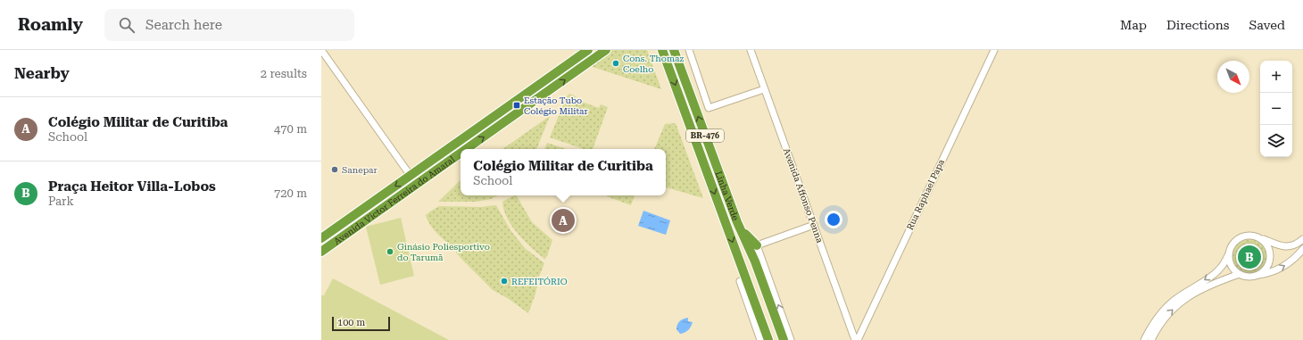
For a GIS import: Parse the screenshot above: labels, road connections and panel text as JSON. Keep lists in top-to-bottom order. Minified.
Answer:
{"streets":{"highway":["BR-476","Linha Verde","Avenida Victor Ferreira do Amaral"],"street":["Rua Raphael Papa","Avenida Affonso Penna"]},"crossings":[["Rua Raphael Papa","Avenida Affonso Penna"]],"places":{"other":["Cons. Thomaz Coelho","Sanepar","Ginásio Poliesportivo do Tarumã","REFEITÓRIO"],"transit":["Estação Tubo Colégio Militar"]},"scale_bar":"100 m","north":"bottom right","page":{"header":"Roamly","search":"Search here","nav":["Map","Directions","Saved"],"heading":["Nearby","2 results"],"map_buttons":["+","−"],"list":[{"mark":"A","name":"Colégio Militar de Curitiba","note":"School","value":"470 m"},{"mark":"B","name":"Praça Heitor Villa-Lobos","note":"Park","value":"720 m"}],"popup":["Colégio Militar de Curitiba","School"],"pins":["A","B"],"scale":"100 m"}}
